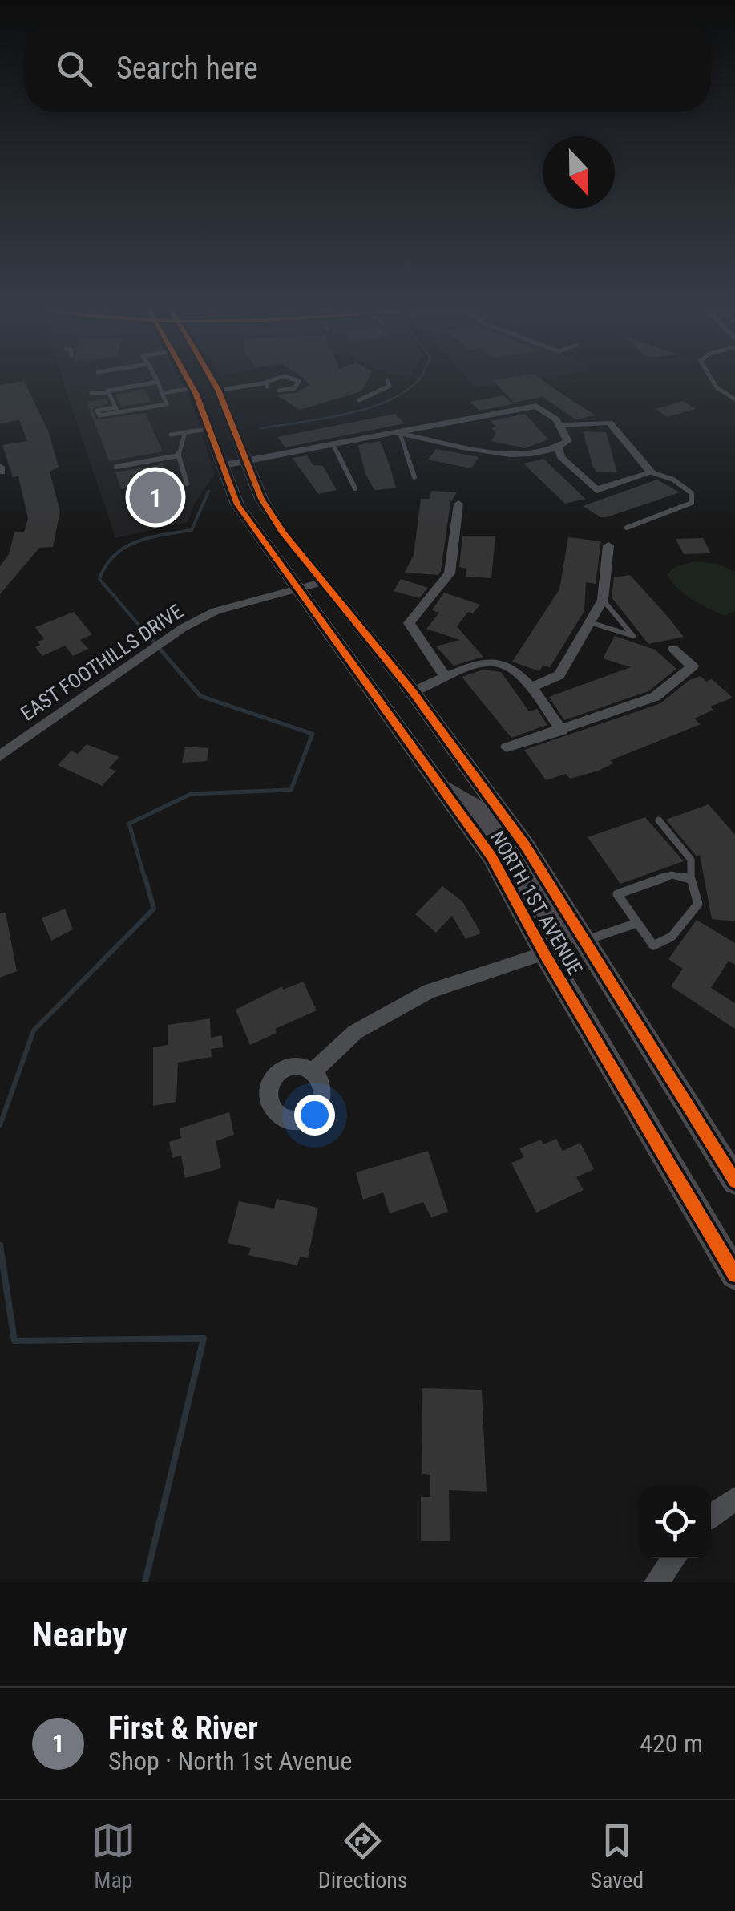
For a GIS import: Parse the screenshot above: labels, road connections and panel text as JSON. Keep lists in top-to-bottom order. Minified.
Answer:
{"streets":{"main road":["NORTH 1ST AVENUE"],"street":["EAST FOOTHILLS DRIVE"]},"crossings":[["EAST FOOTHILLS DRIVE","NORTH 1ST AVENUE"]],"north":"bottom","page":{"search":"Search here","pins":"1","heading":"Nearby","list":[{"mark":"1","name":"First & River","note":"Shop · North 1st Avenue","value":"420 m"}],"nav":["Map","Directions","Saved"]}}
